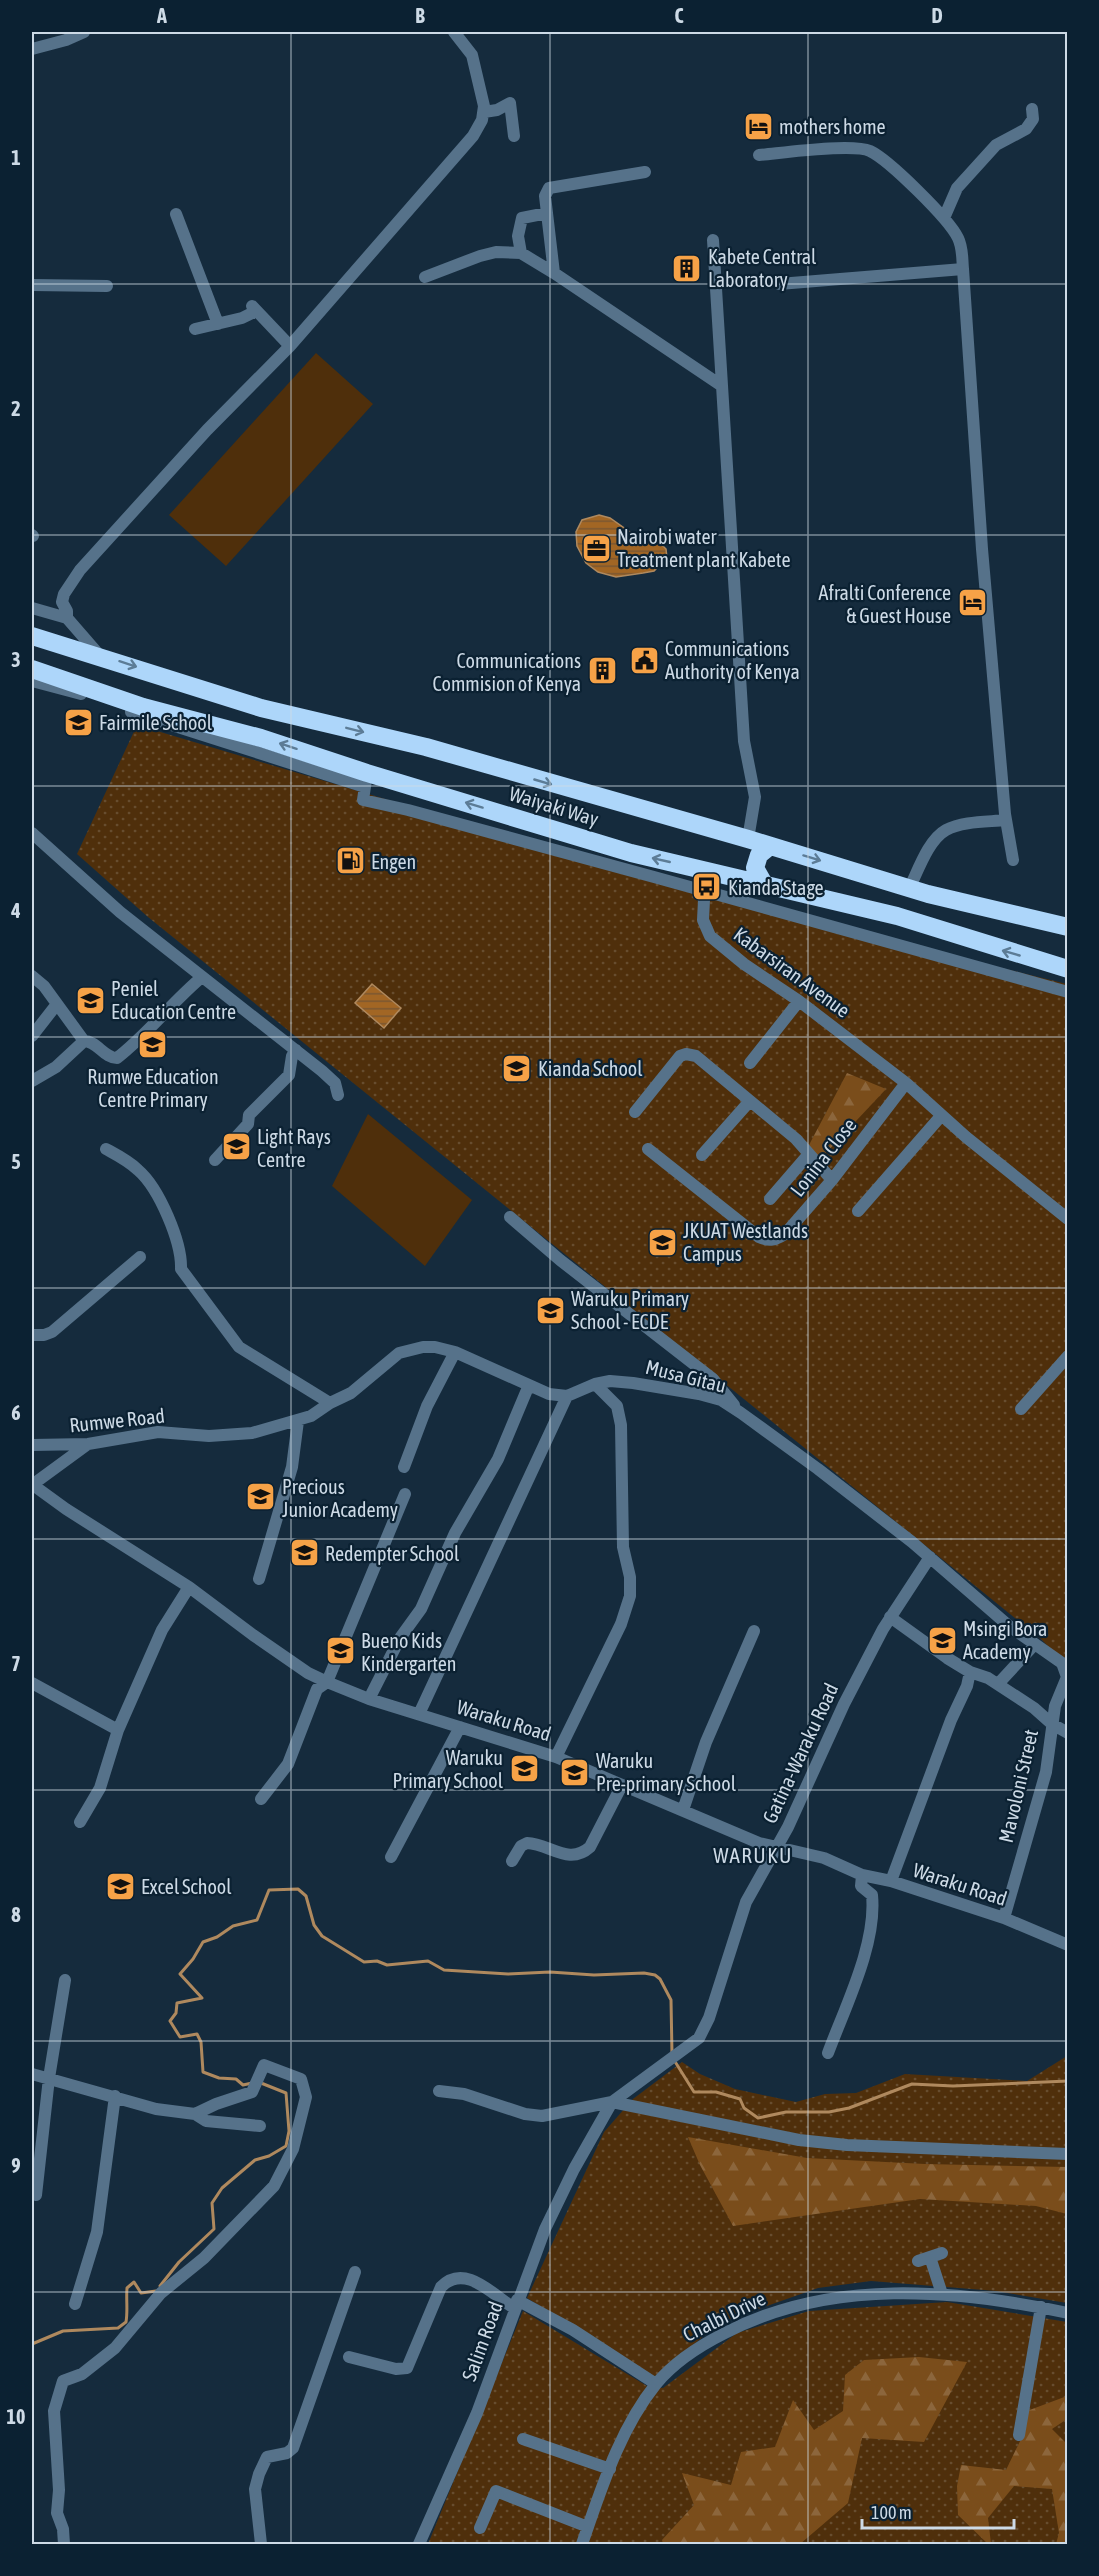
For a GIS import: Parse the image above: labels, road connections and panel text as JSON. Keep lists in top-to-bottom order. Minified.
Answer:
{"streets":{"highway":["Waiyaki Way"],"street":["Kabarsiran Avenue","Lonina Close","Musa Gitau","Rumwe Road","Waraku Road","Gatina-Waraku Road","Mavoloni Street","Chalbi Drive","Salim Road"]},"crossings":[["Waiyaki Way","Kabarsiran Avenue"],["Kabarsiran Avenue","Lonina Close"],["Musa Gitau","Gatina-Waraku Road"],["Musa Gitau","Mavoloni Street"],["Waraku Road","Gatina-Waraku Road"],["Waraku Road","Mavoloni Street"],["Gatina-Waraku Road","Salim Road"],["Chalbi Drive","Salim Road"]],"districts":["WARUKU"],"places":{"hotel":["mothers home","Afralti Conference & Guest House"],"building":["Kabete Central Laboratory","Communications Commision of Kenya"],"office":["Nairobi water Treatment plant Kabete"],"public building":["Communications Authority of Kenya"],"school or university":["Fairmile School","Peniel Education Centre","Rumwe Education Centre Primary","Kianda School","Light Rays Centre","JKUAT Westlands Campus","Waruku Primary School - ECDE","Precious Junior Academy","Redempter School","Msingi Bora Academy","Bueno Kids Kindergarten","Waruku Primary School","Waruku Pre-primary School","Excel School"],"fuel station":["Engen"],"bus stop":["Kianda Stage"]},"scale_bar":"100 m","grid":{"columns":["A","B","C","D"],"rows":["1","2","3","4","5","6","7","8","9","10"]}}
